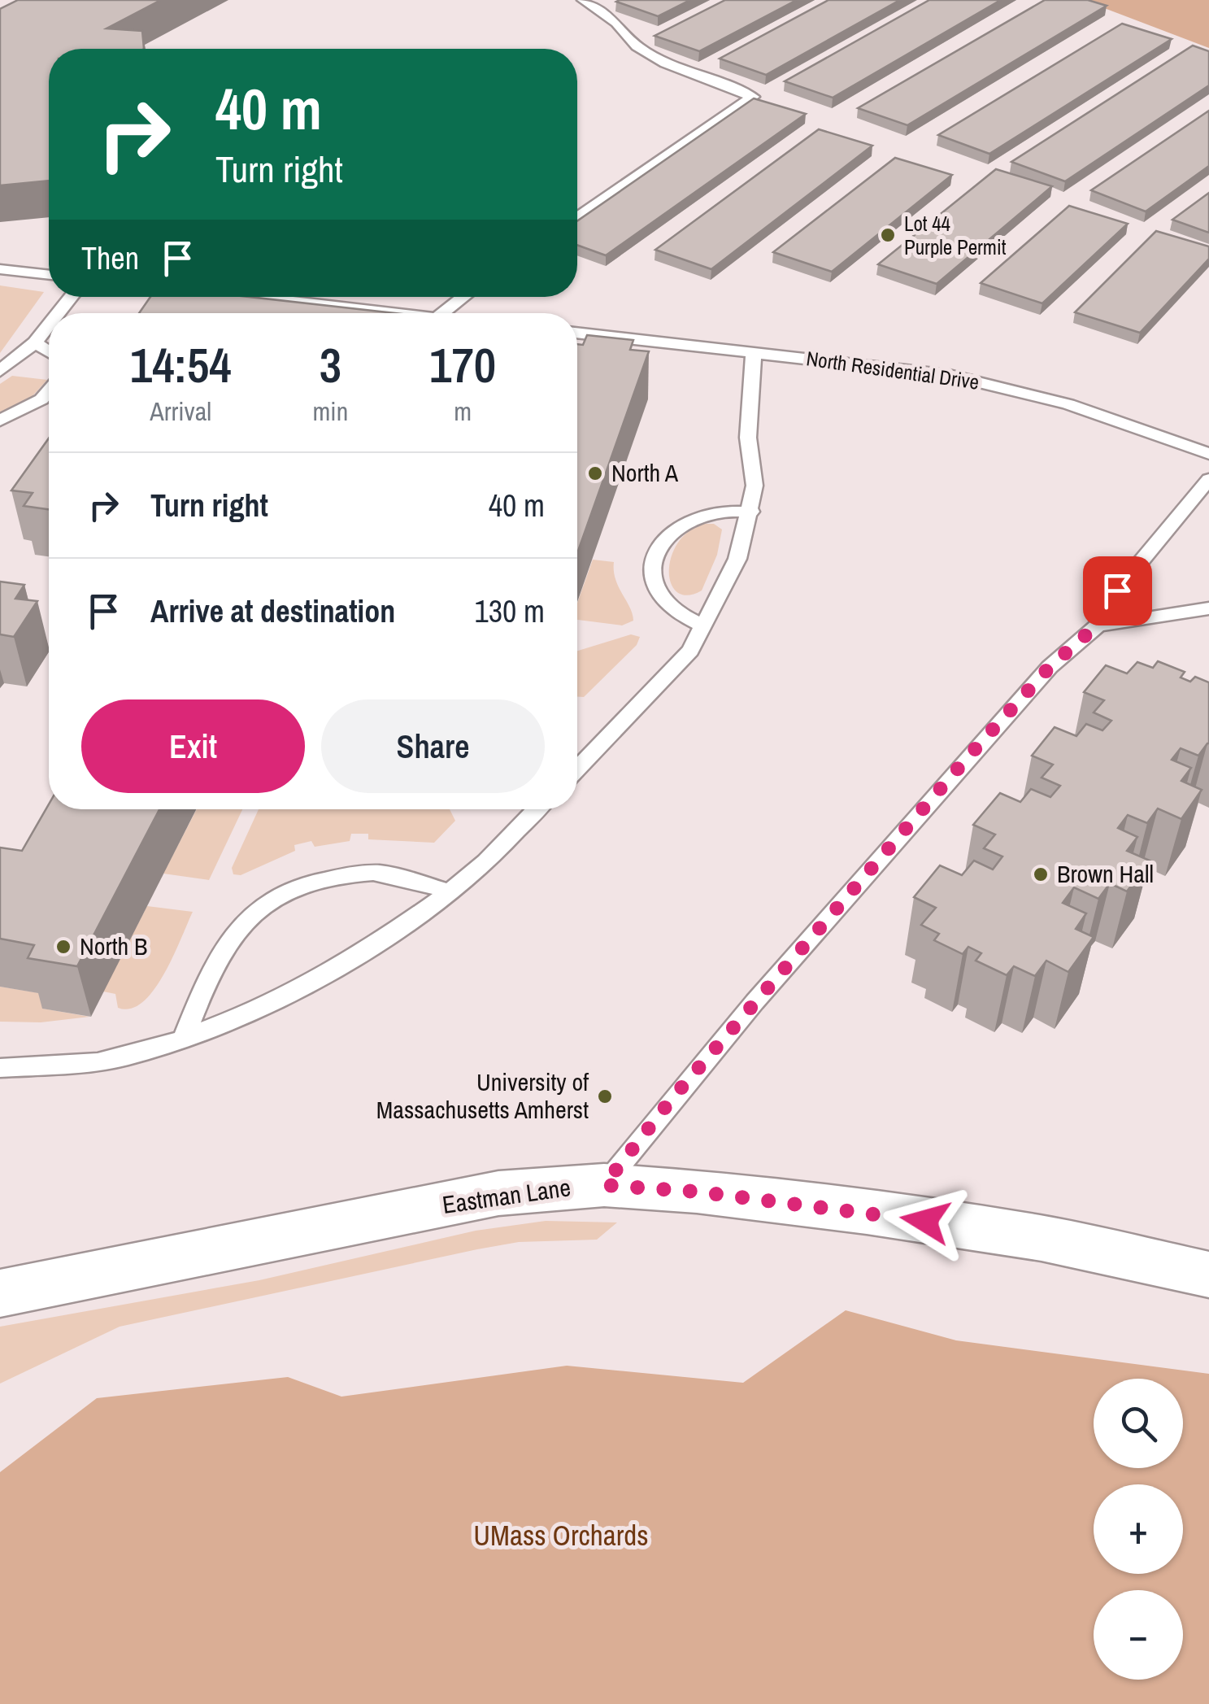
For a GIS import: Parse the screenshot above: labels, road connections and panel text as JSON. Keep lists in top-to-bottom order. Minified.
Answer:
{"streets":{"street":["Eastman Lane"],"lane":["North Residential Drive"]},"parks":["UMass Orchards"],"places":["Lot 44 Purple Permit","North A","Brown Hall","North B","University of Massachusetts Amherst"],"page":{"turn":["40 m","Turn right"],"then":"Then","eta":["14:54","Arrival","3","min","170","m"],"list":[{"name":"Turn right","value":"40 m"},{"name":"Arrive at destination","value":"130 m"}],"buttons":["Exit","Share"],"map_buttons":["+","−"]}}
